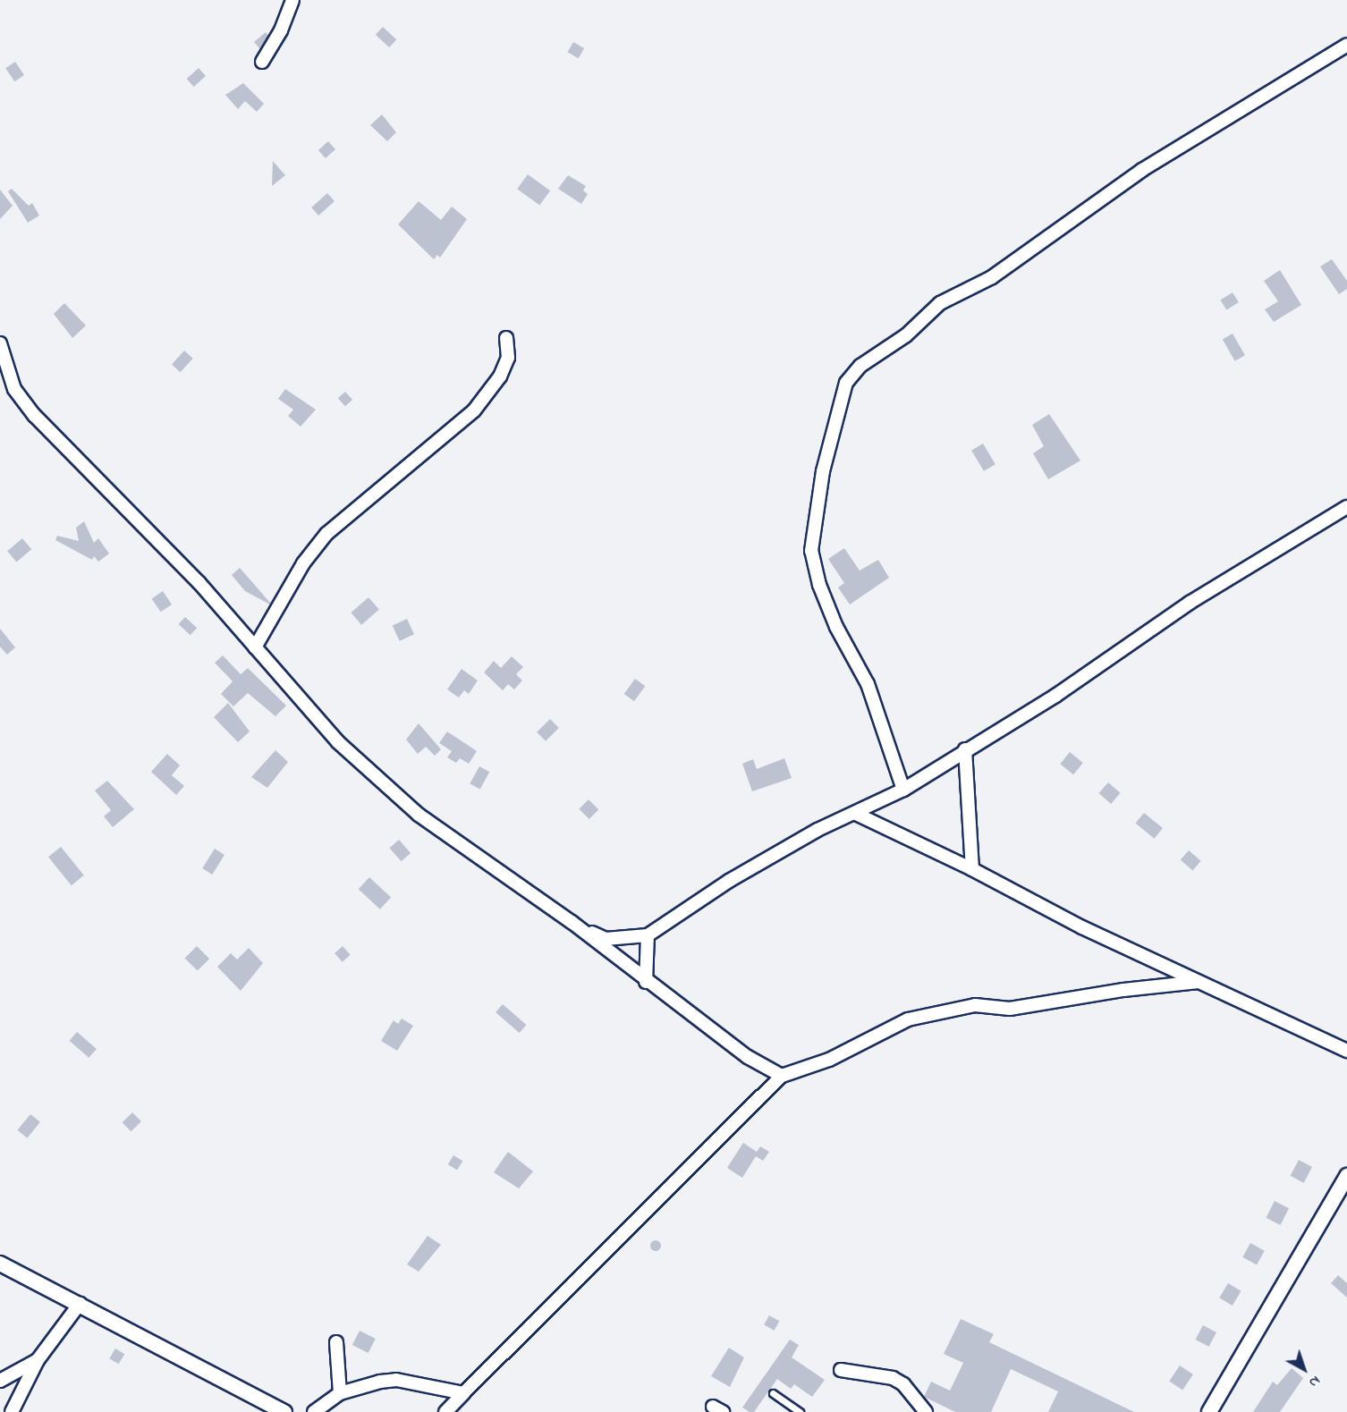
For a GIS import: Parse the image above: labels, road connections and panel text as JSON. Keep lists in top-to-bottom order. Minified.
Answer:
{"north":"bottom right"}
